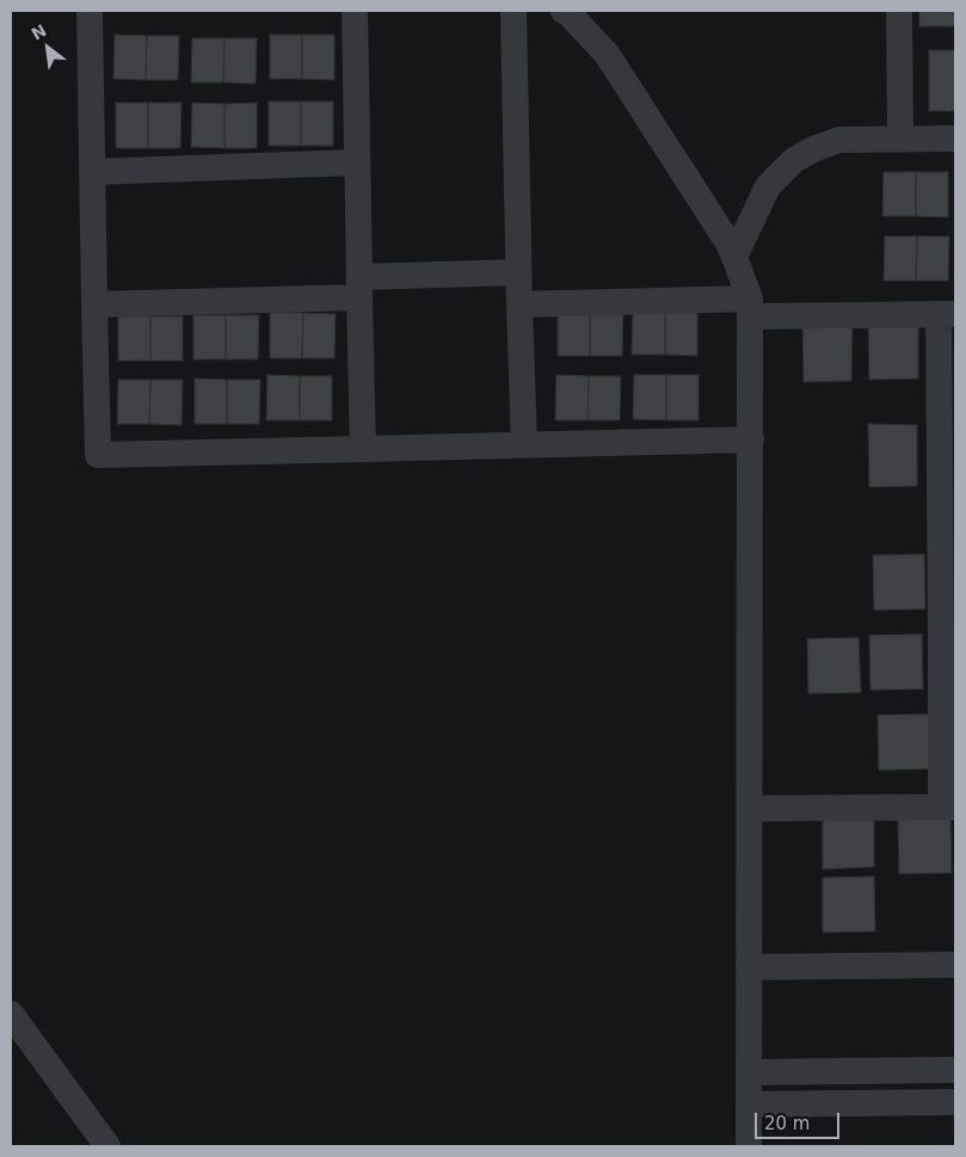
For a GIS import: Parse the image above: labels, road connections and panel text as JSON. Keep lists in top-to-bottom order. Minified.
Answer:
{"scale_bar":"20 m","north":"top left"}
